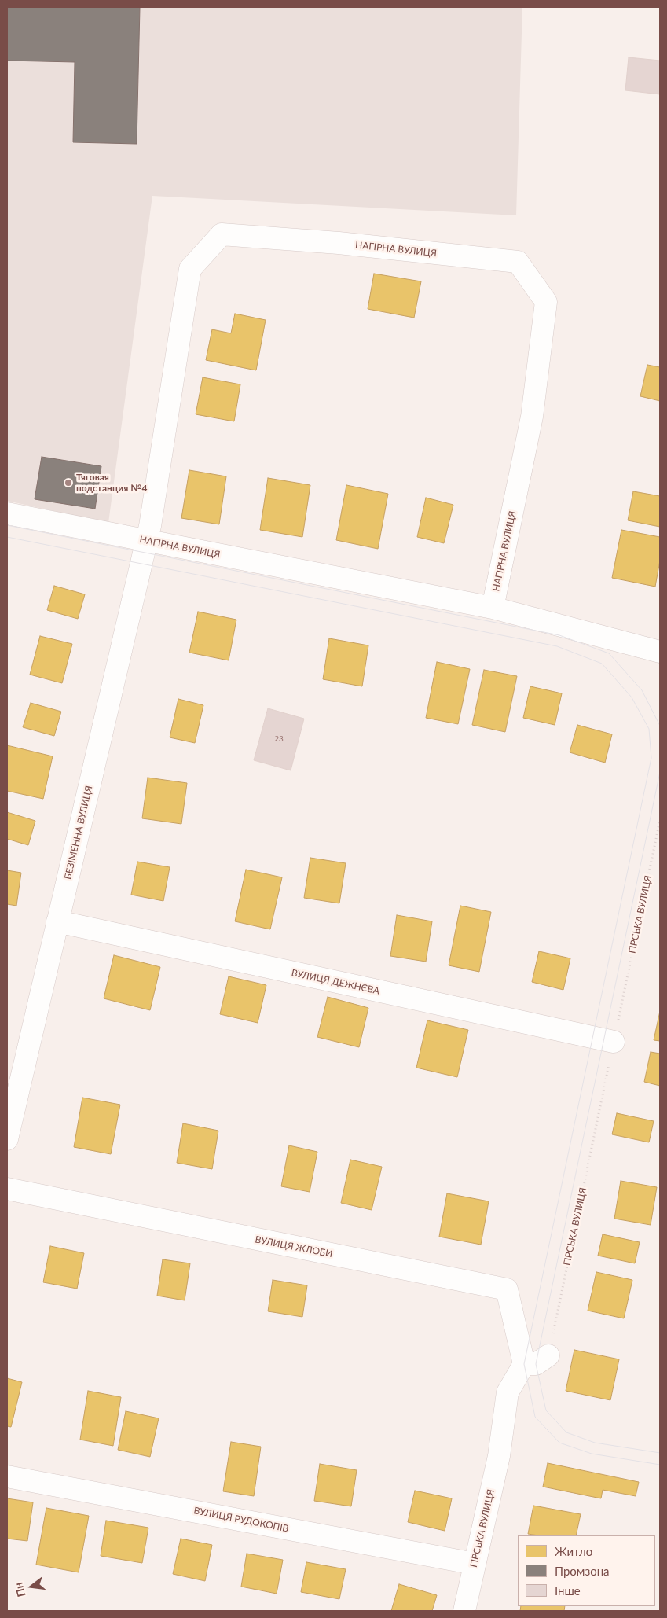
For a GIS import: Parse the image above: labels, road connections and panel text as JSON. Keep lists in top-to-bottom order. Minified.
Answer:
{"streets":{"street":["НАГІРНА ВУЛИЦЯ","БЕЗІМЕННА ВУЛИЦЯ","ГІРСЬКА ВУЛИЦЯ","ВУЛИЦЯ ДЕЖНЄВА","ВУЛИЦЯ ЖЛОБИ","ВУЛИЦЯ РУДОКОПІВ"]},"crossings":[["НАГІРНА ВУЛИЦЯ","БЕЗІМЕННА ВУЛИЦЯ"],["БЕЗІМЕННА ВУЛИЦЯ","ВУЛИЦЯ ДЕЖНЄВА"],["ГІРСЬКА ВУЛИЦЯ","ВУЛИЦЯ ДЕЖНЄВА"],["ГІРСЬКА ВУЛИЦЯ","ВУЛИЦЯ ЖЛОБИ"],["ГІРСЬКА ВУЛИЦЯ","ВУЛИЦЯ РУДОКОПІВ"]],"places":["Тяговая подстанция №4"],"house_numbers":["23"],"legend":["Житло","Промзона","Інше"],"north":"left"}
